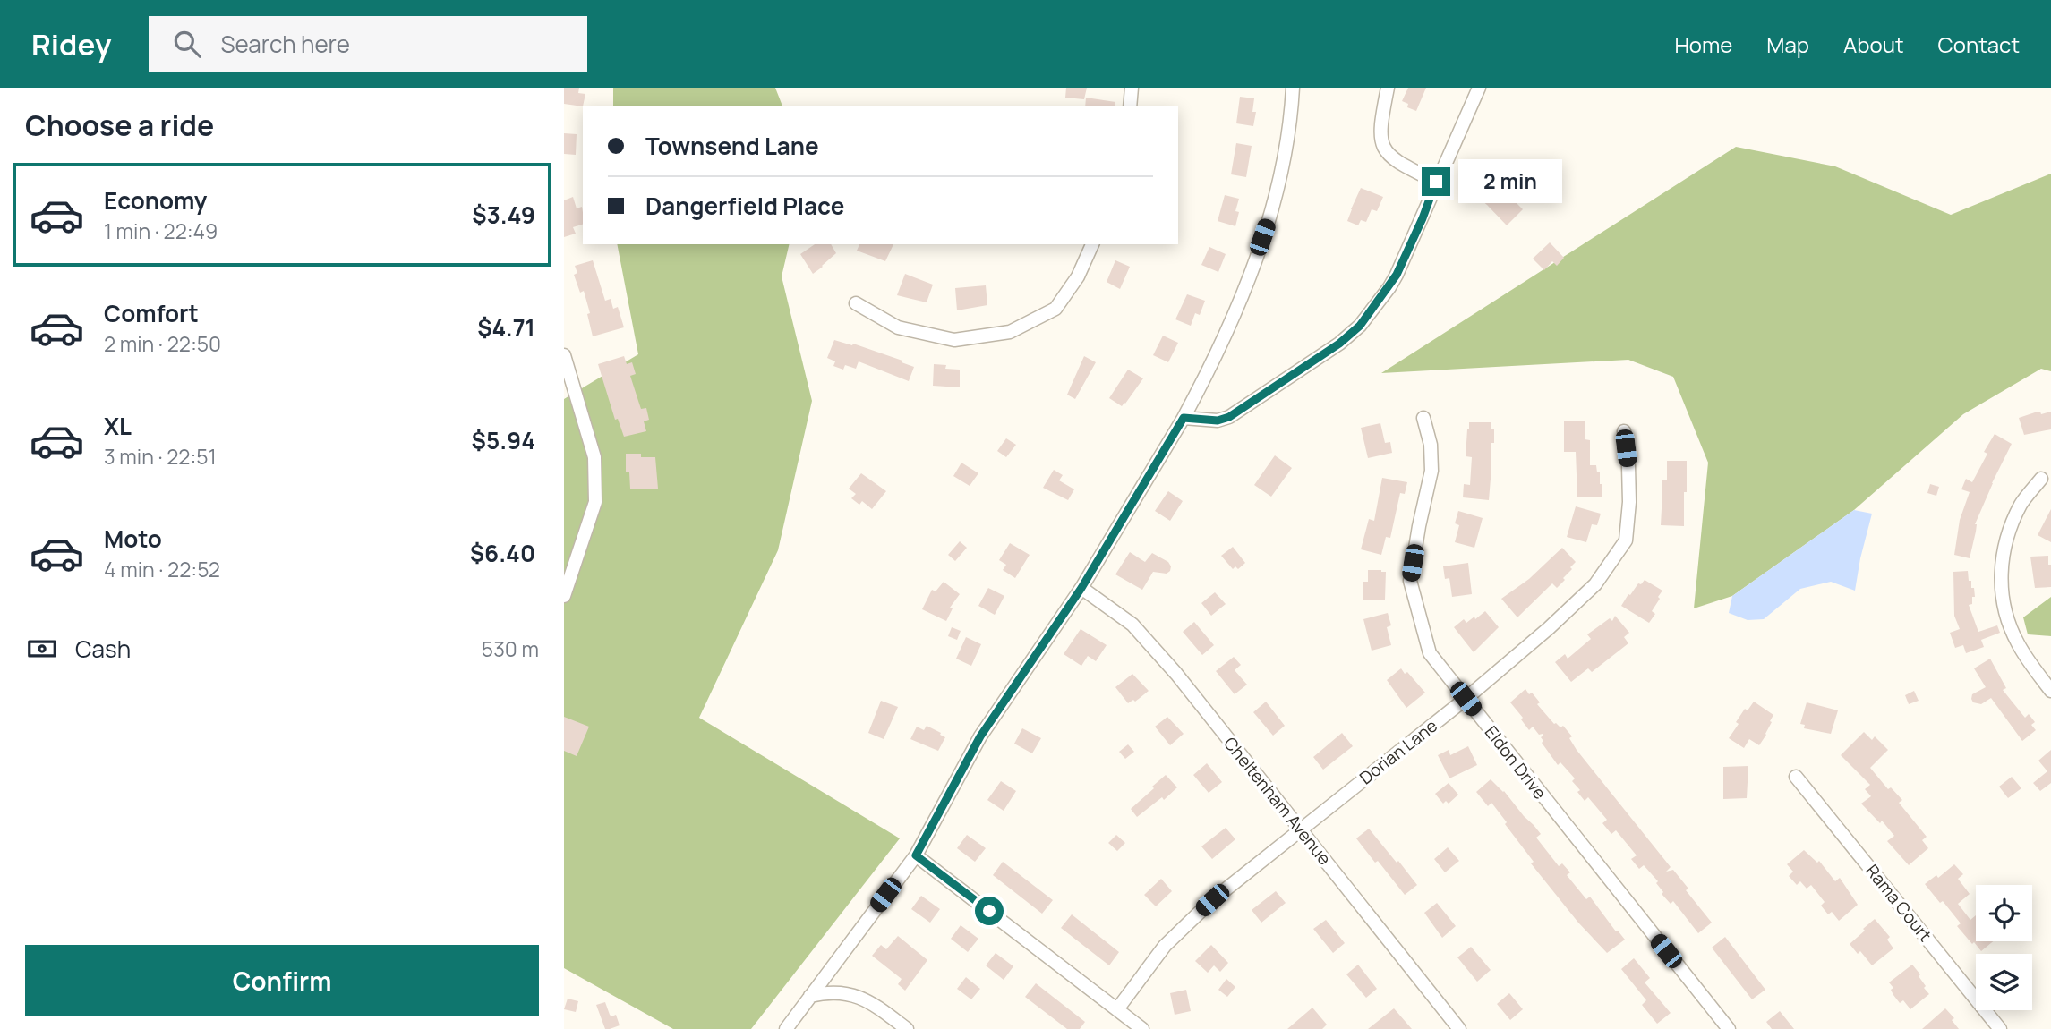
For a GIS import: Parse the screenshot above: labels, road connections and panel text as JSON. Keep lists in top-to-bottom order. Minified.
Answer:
{"streets":{"street":["Dorian Lane","Eldon Drive","Cheltenham Avenue","Rama Court"]},"crossings":[["Dorian Lane","Eldon Drive"],["Dorian Lane","Cheltenham Avenue"]],"page":{"header":"Ridey","search":"Search here","nav":["Home","Map","About","Contact"],"heading":"Choose a ride","banner":["Townsend Lane","Dangerfield Place"],"bubble":"2 min","list":[{"name":"Economy","note":"1 min · 22:49","value":"$3.49"},{"name":"Comfort","note":"2 min · 22:50","value":"$4.71"},{"name":"XL","note":"3 min · 22:51","value":"$5.94"},{"name":"Moto","note":"4 min · 22:52","value":"$6.40"}],"pay":["Cash","530 m"],"buttons":"Confirm"}}
